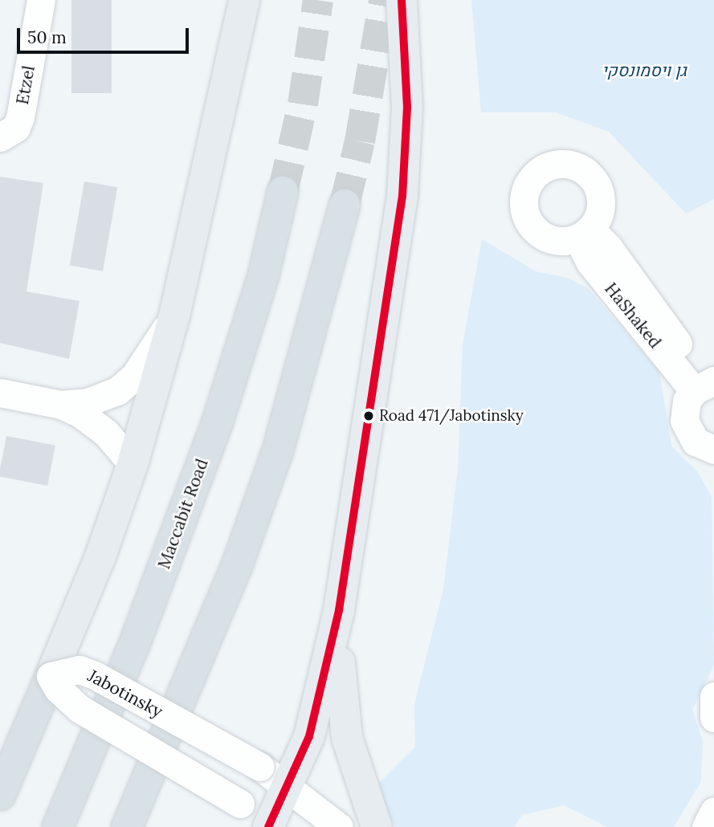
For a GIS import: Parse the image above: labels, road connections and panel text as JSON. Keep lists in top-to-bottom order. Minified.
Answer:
{"streets":{"highway":["Maccabit Road"],"street":["Etzel","HaShaked","Jabotinsky"]},"parks":["גן ויסמונסקי"],"places":["Road 471/Jabotinsky"],"scale_bar":"50 m"}
